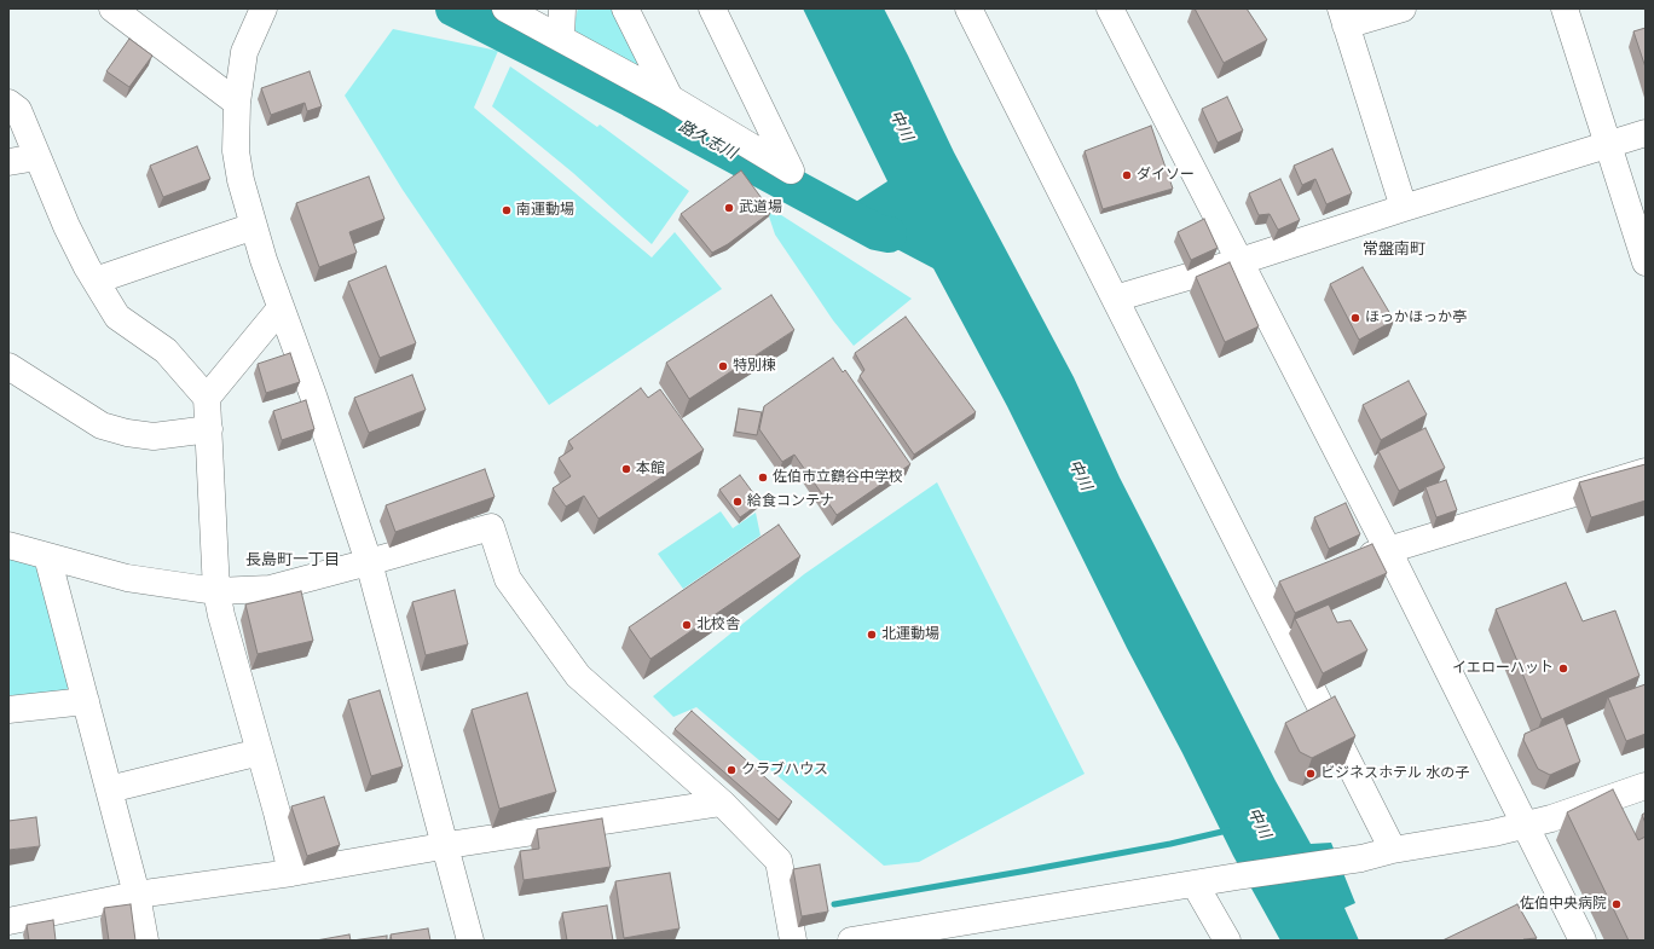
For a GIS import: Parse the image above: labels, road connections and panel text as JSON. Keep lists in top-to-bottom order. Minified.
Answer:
{"districts":["常盤南町","長島町一丁目"],"water":["中川","路久志川"],"places":["ダイソー","武道場","南運動場","ほっかほっか亭","特別棟","本館","佐伯市立鶴谷中学校","給食コンテナ","北校舎","北運動場","イエローハット","クラブハウス","ビジネスホテル 水の子","佐伯中央病院"]}
